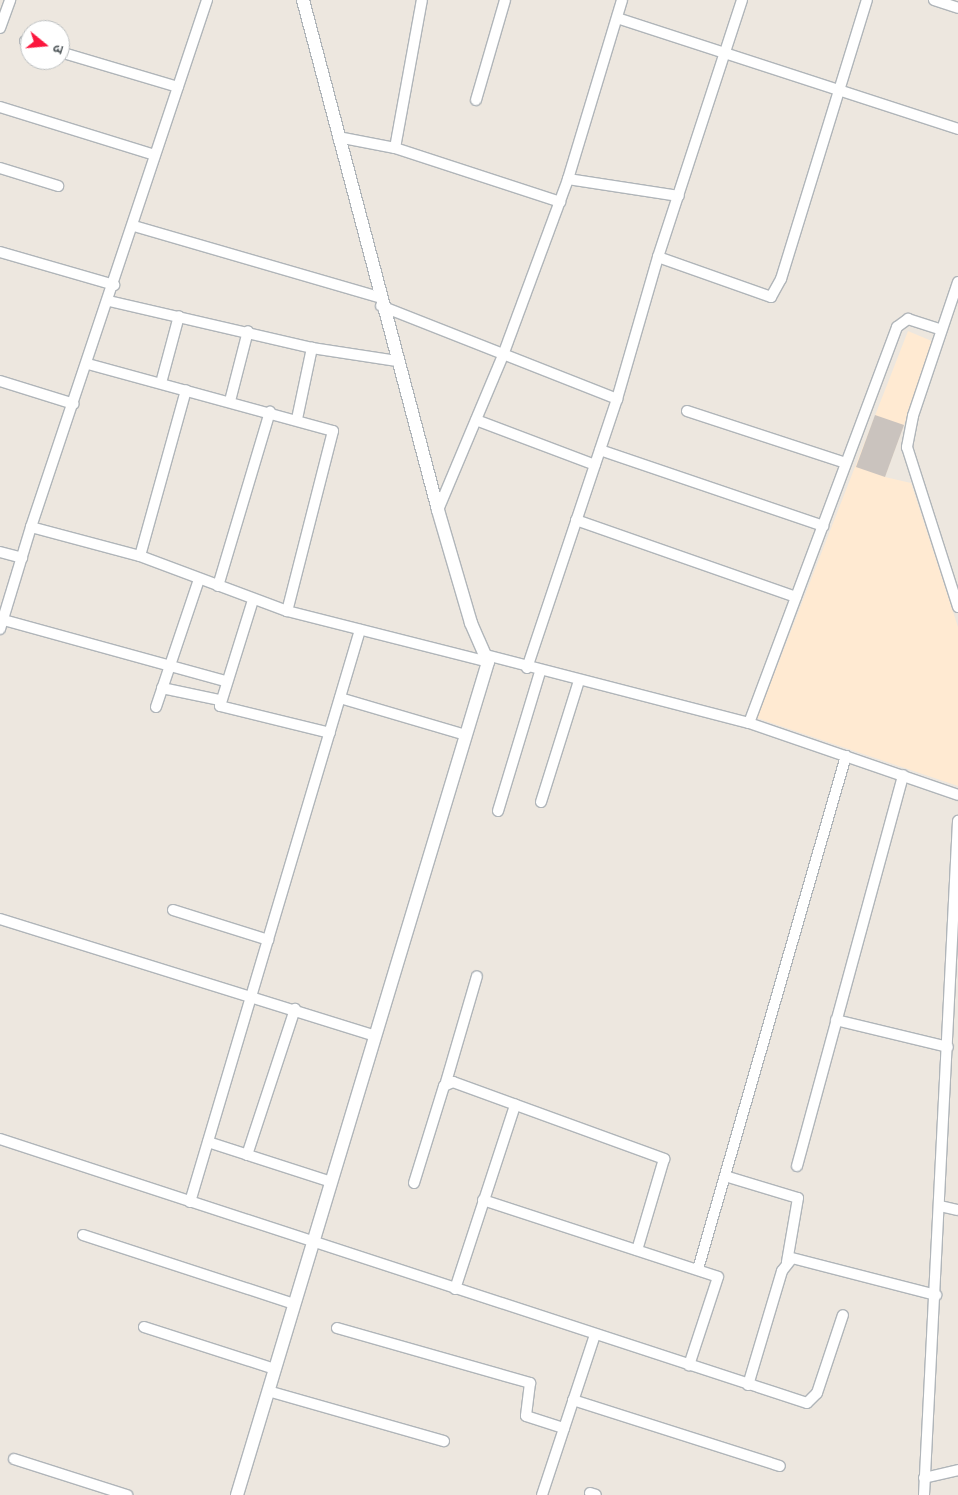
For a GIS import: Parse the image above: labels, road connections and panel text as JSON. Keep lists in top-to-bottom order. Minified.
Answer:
{"north":"right"}
